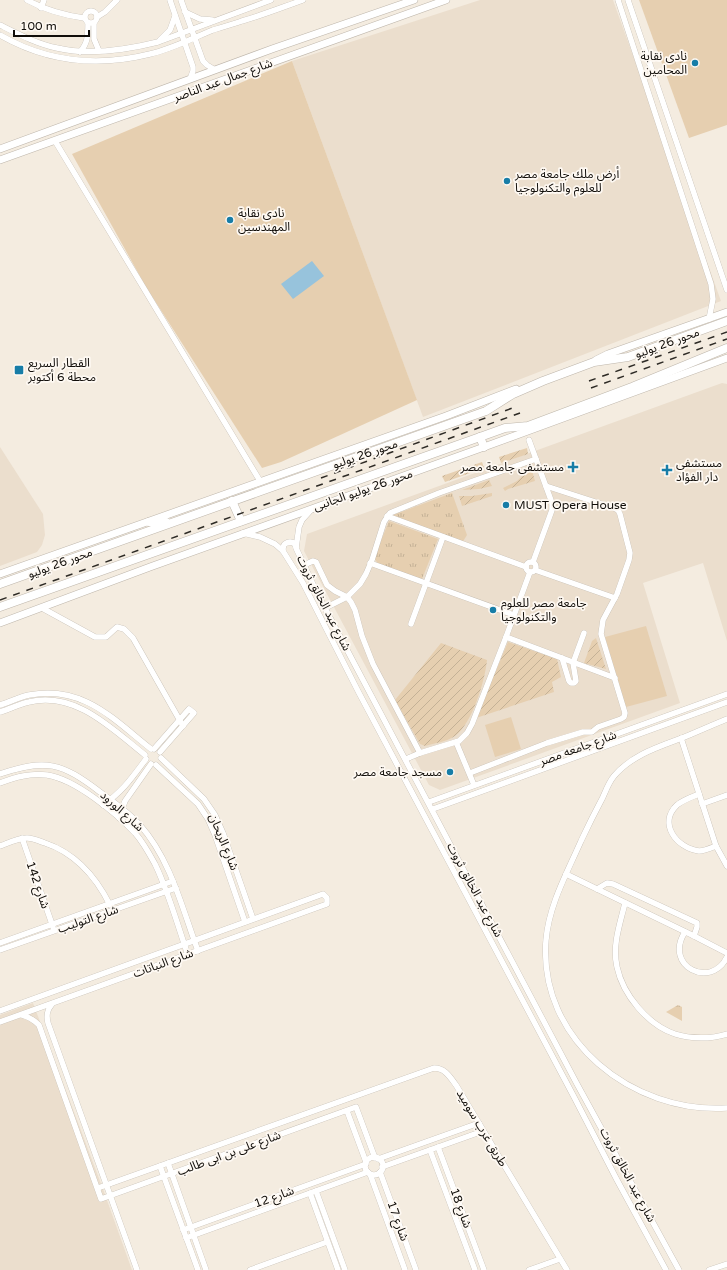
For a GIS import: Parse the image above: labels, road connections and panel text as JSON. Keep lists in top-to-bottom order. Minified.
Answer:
{"streets":{"highway":["محور 26 يوليو"],"main road":["شارع جمال عبد الناصر","محور 26 يوليو الجانبى"],"street":["شارع عبد الخالق ثروت","شارع جامعه مصر","شارع الورود","شارع الريحان","شارع 142","شارع التوليب","شارع النباتات","طريق غرب سوميد","شارع على بن ابى طالب","شارع 12","شارع 18","شارع 17"]},"crossings":[["محور 26 يوليو","محور 26 يوليو الجانبى"],["محور 26 يوليو الجانبى","شارع عبد الخالق ثروت"],["شارع عبد الخالق ثروت","شارع جامعه مصر"],["شارع الورود","شارع التوليب"],["شارع الورود","شارع النباتات"],["شارع الريحان","شارع النباتات"],["شارع 142","شارع التوليب"],["طريق غرب سوميد","شارع على بن ابى طالب"],["شارع على بن ابى طالب","شارع 12"],["شارع على بن ابى طالب","شارع 17"],["شارع 12","شارع 17"]],"places":{"other":["نادى نقابة المحامين","أرض ملك جامعة مصر للعلوم والتكنولوجيا","نادى نقابة المهندسين","MUST Opera House","جامعة مصر للعلوم والتكنولوجيا","مسجد جامعة مصر"],"transit":["القطار السريع محطة 6 أكتوبر"],"health":["مستشفى جامعة مصر","مستشفى دار الفؤاد"]},"scale_bar":"100 m"}
